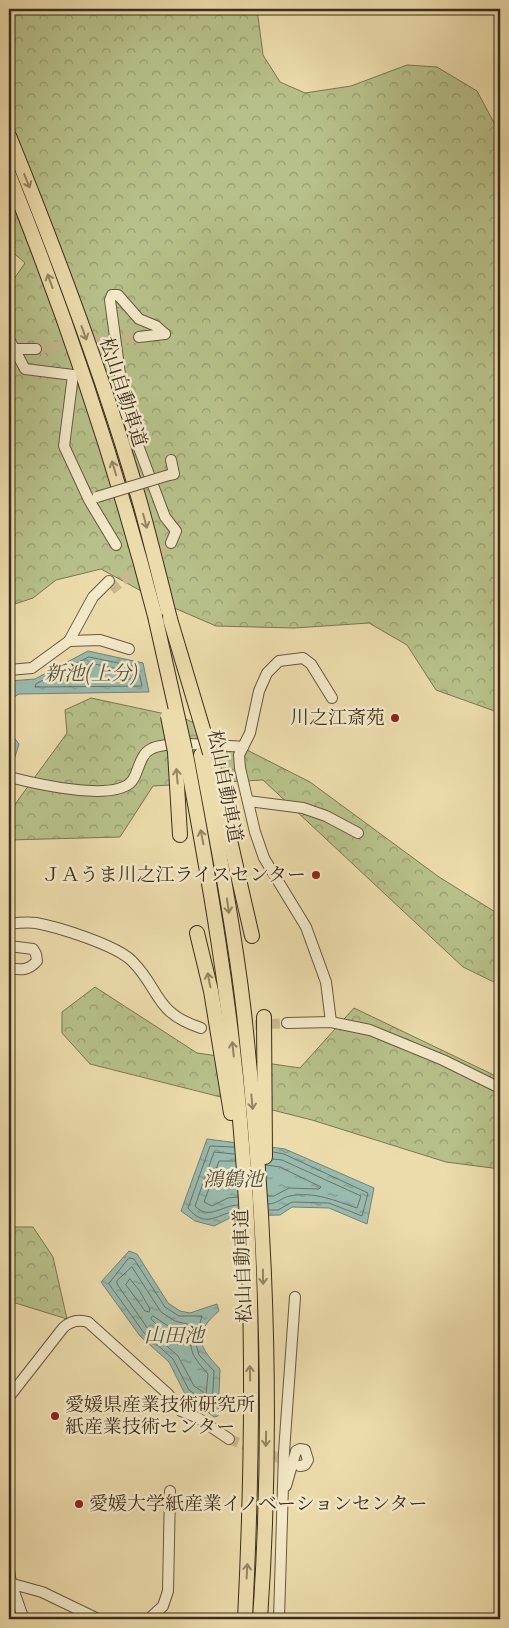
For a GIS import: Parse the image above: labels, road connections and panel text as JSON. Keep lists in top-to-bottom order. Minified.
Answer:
{"streets":{"highway":["松山自動車道"]},"water":["新池(上分)","鴻鶴池","山田池"],"places":["川之江斎苑","ＪＡうま川之江ライスセンター","愛媛県産業技術研究所 紙産業技術センター","愛媛大学紙産業イノベーションセンター"]}
